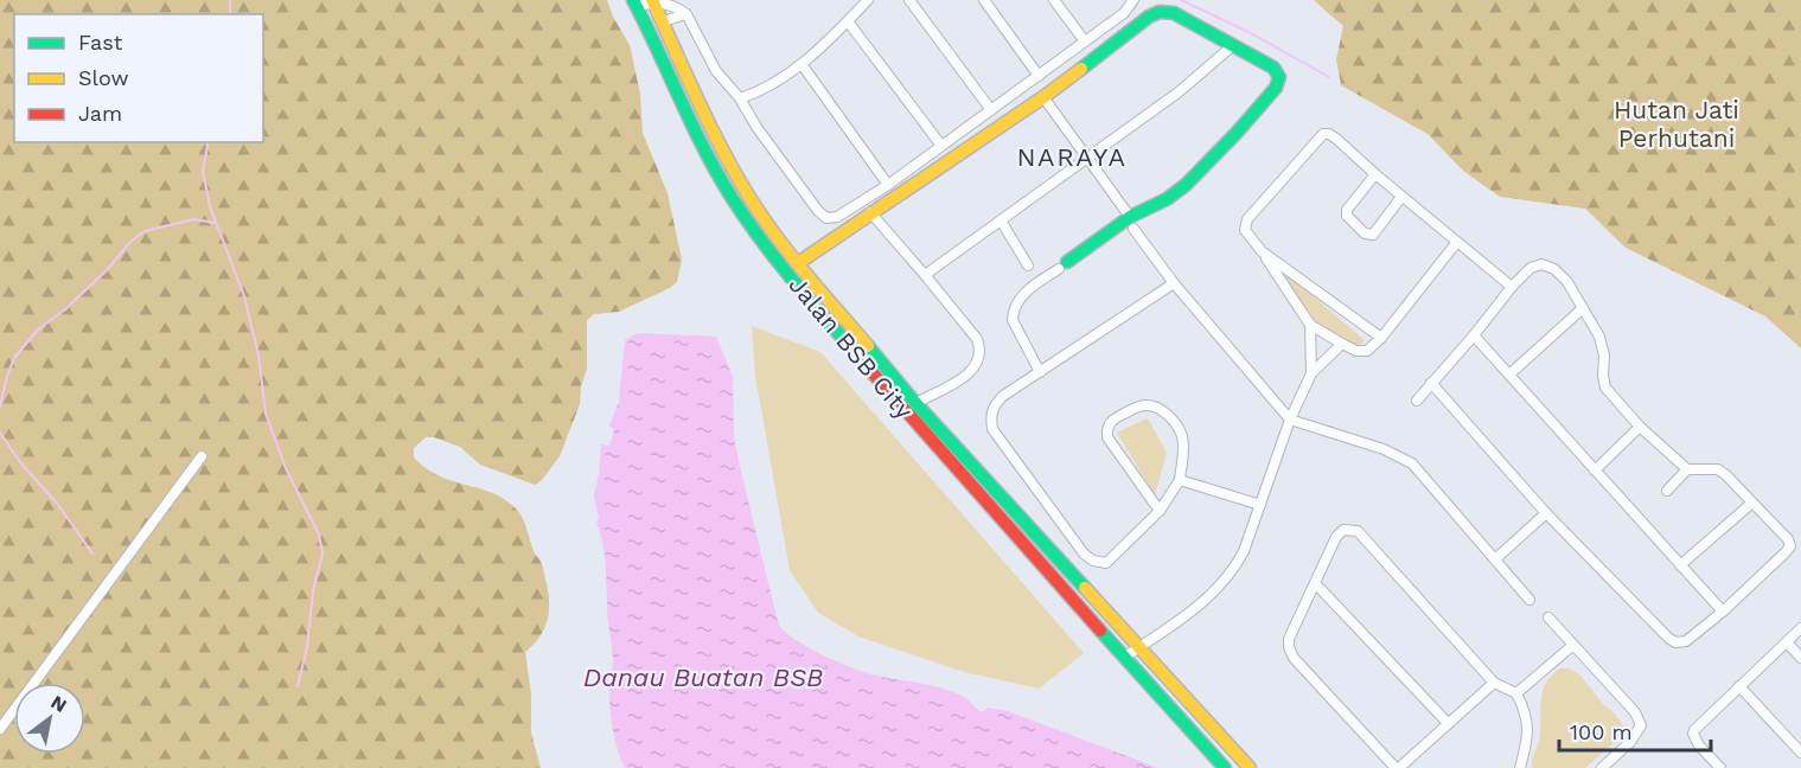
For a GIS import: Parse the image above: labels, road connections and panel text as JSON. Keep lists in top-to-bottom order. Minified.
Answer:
{"streets":{"street":["Jalan BSB City"]},"districts":["NARAYA"],"water":["Danau Buatan BSB"],"parks":["Hutan Jati Perhutani"],"legend":["Fast","Slow","Jam"],"scale_bar":"100 m","north":"top right"}
